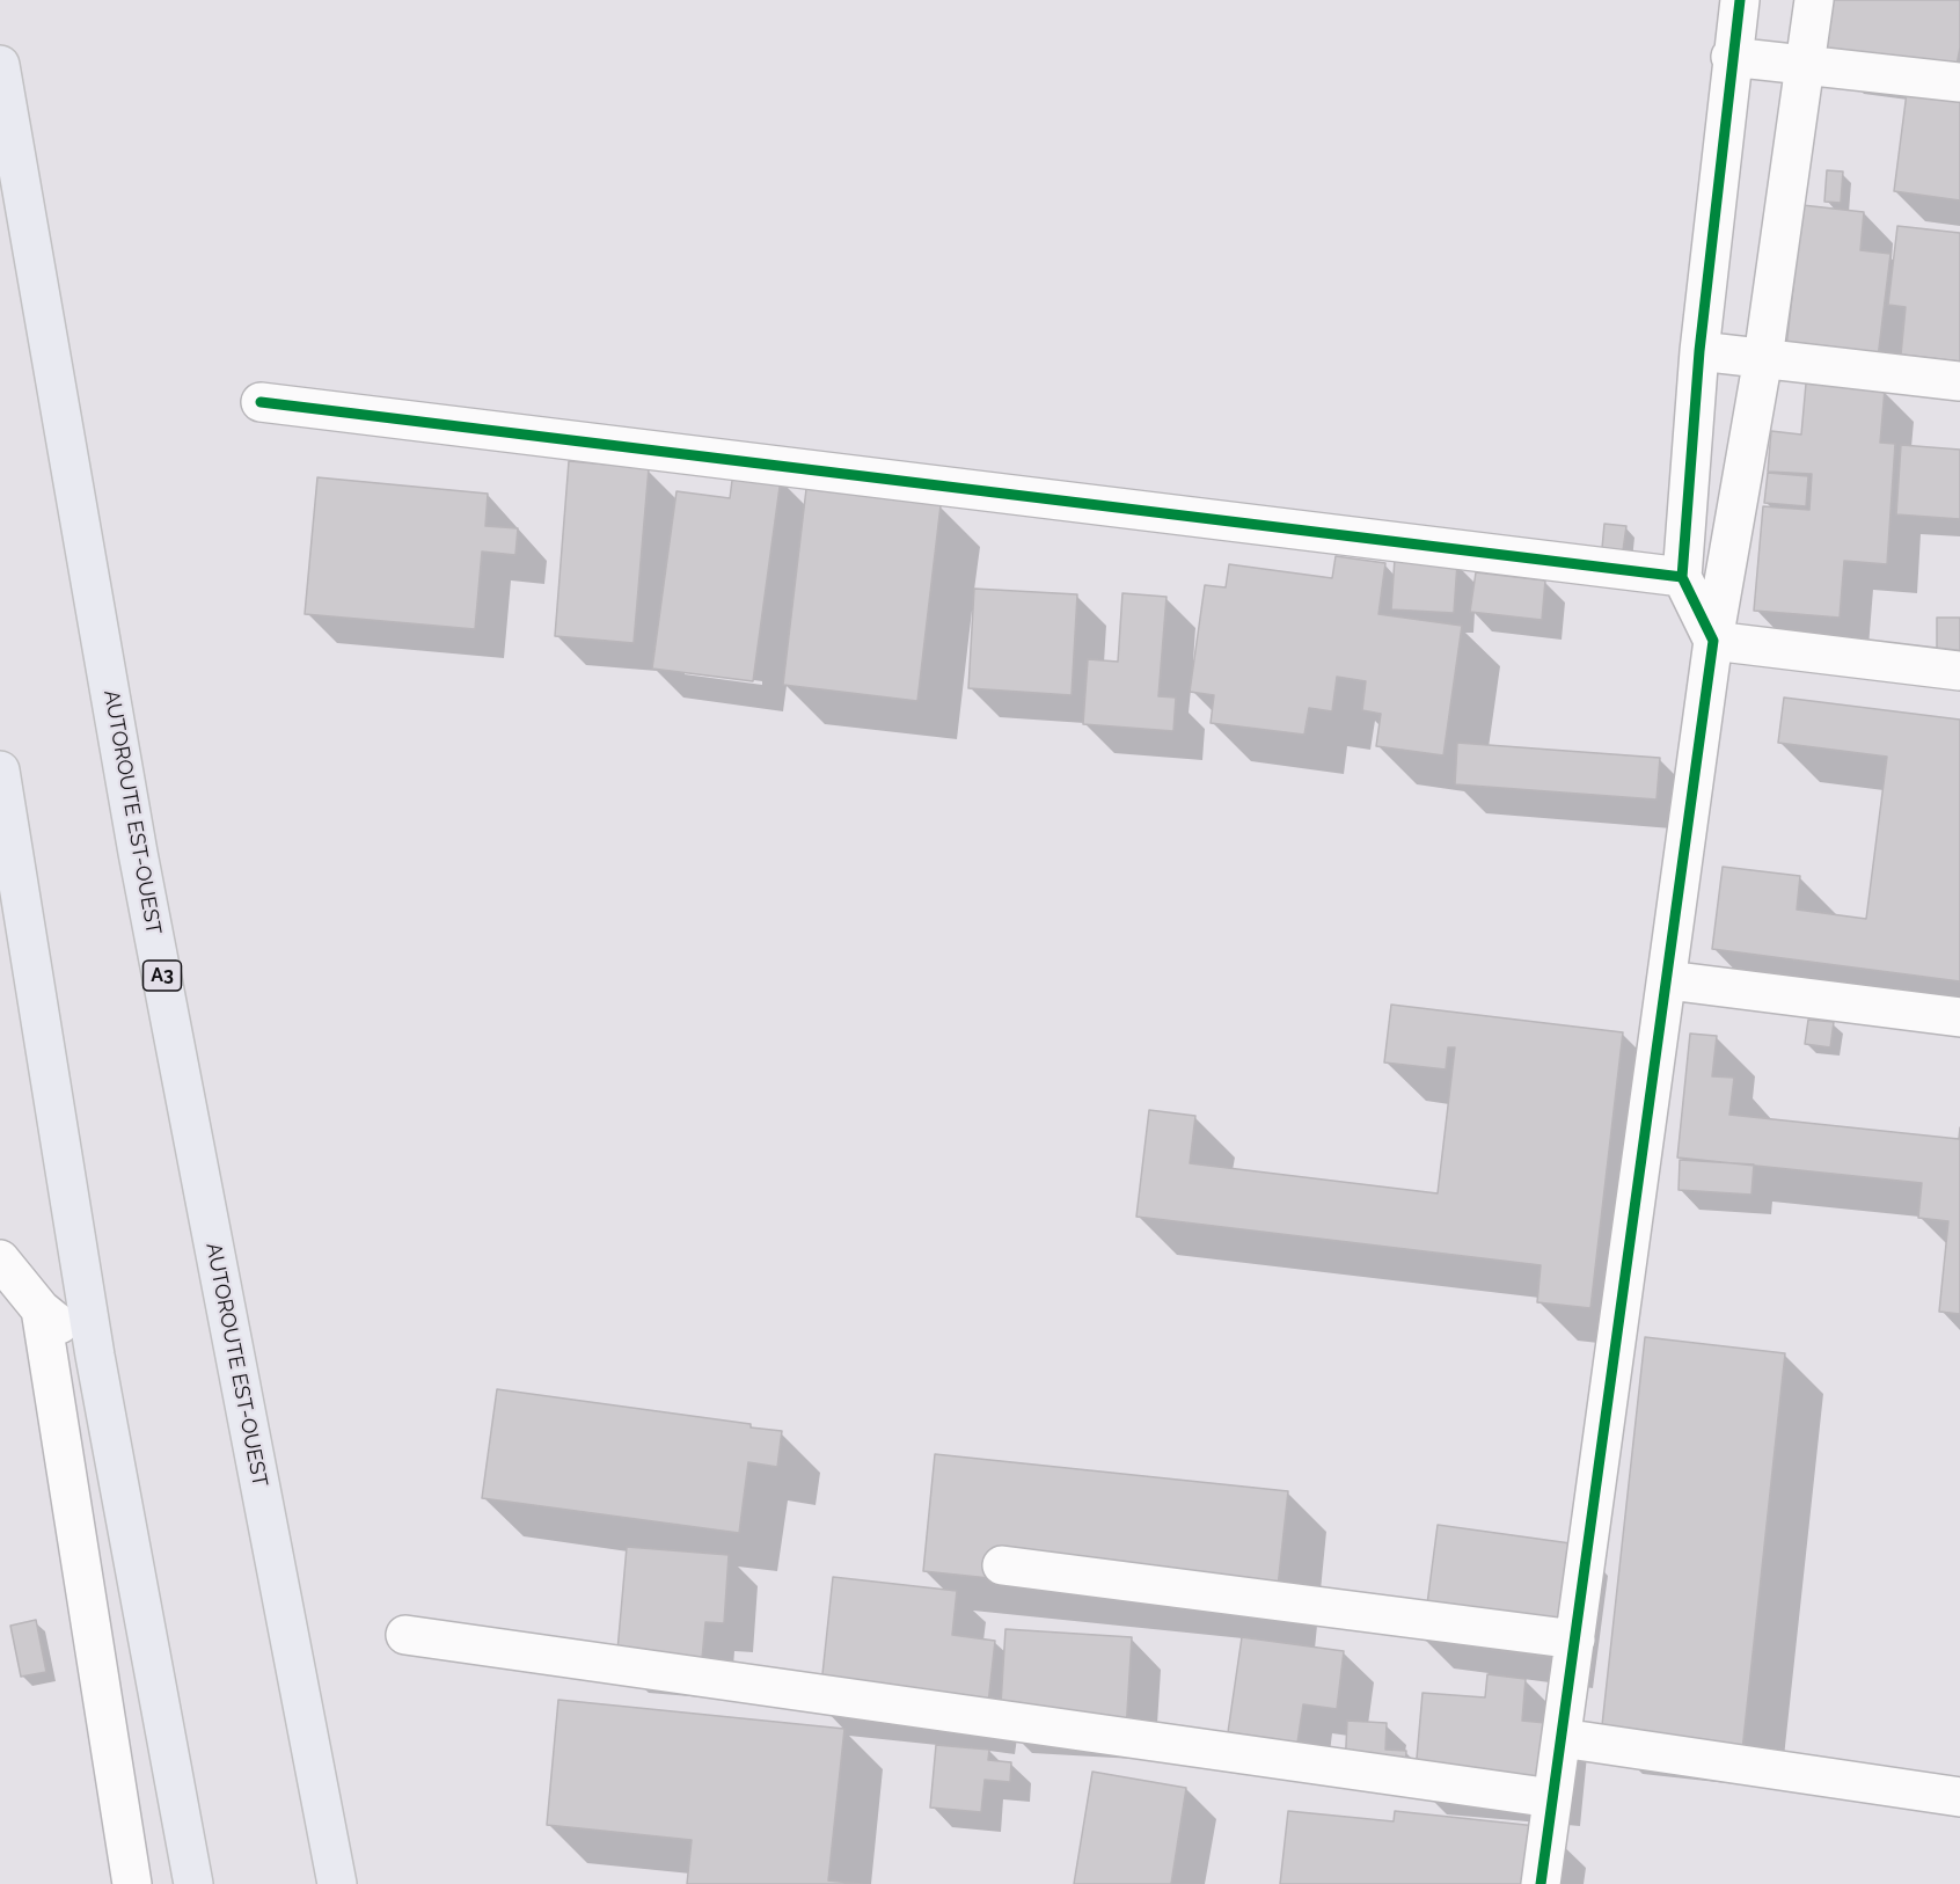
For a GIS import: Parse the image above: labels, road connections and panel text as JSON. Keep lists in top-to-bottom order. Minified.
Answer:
{"streets":{"highway":["AUTOROUTE EST-OUEST","A3"]}}
